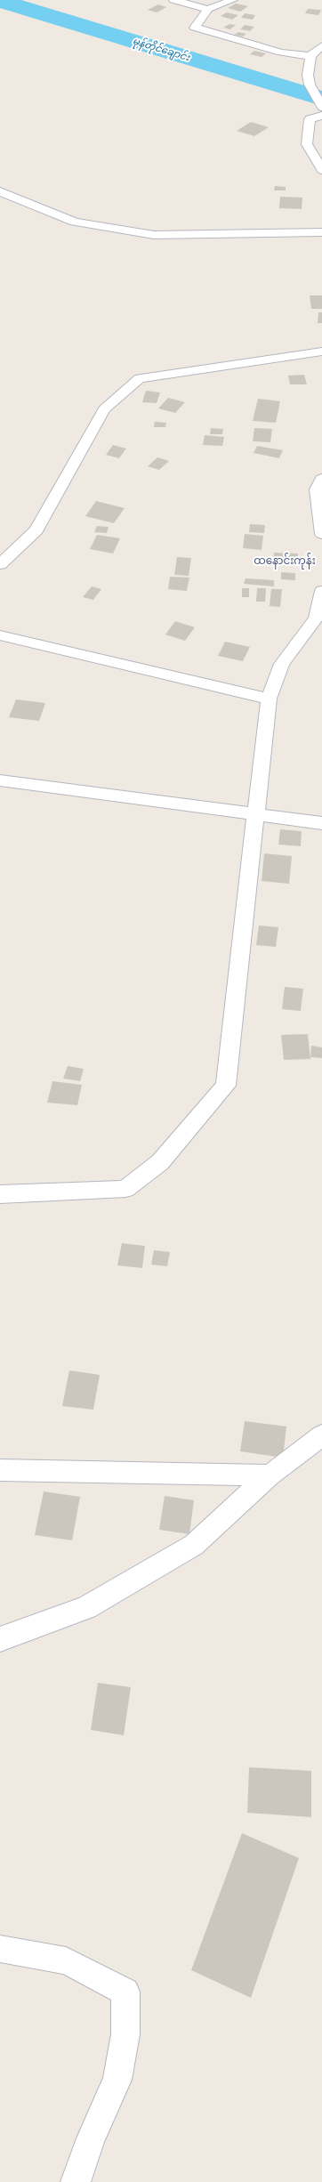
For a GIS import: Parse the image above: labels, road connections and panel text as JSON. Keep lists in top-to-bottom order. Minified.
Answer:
{"districts":["ထနောင်းကုန်း"],"water":["မုန်တိုင်ချောင်း"]}
